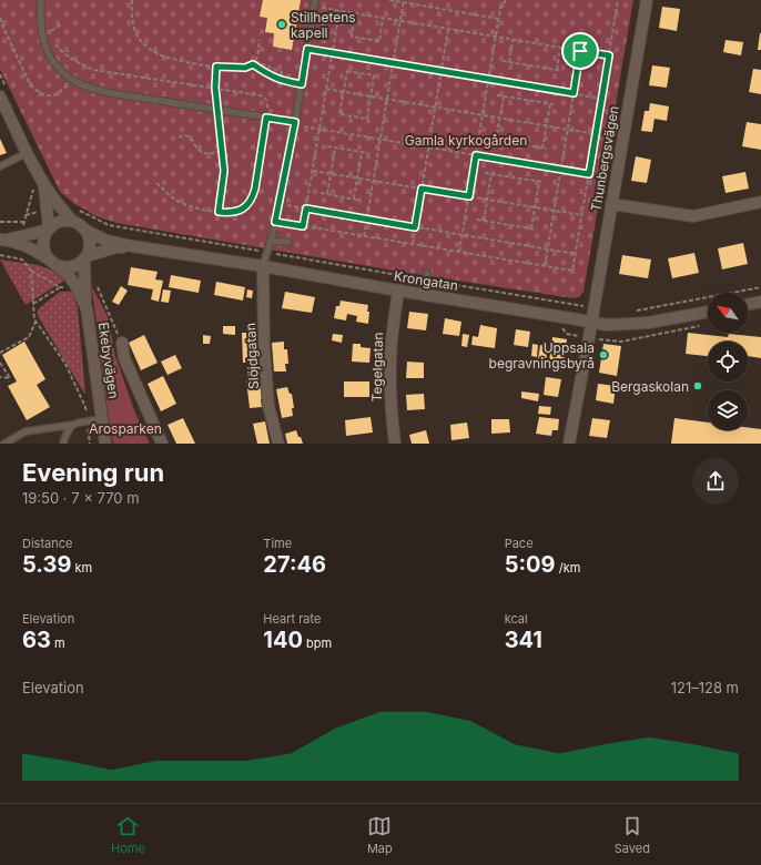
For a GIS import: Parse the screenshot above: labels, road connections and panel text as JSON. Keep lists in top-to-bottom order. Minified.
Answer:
{"streets":{"street":["Thunbergsvägen","Krongatan","Slöjdgatan","Ekebyvägen","Tegelgatan"]},"crossings":[["Thunbergsvägen","Krongatan"],["Krongatan","Slöjdgatan"],["Krongatan","Ekebyvägen"],["Krongatan","Tegelgatan"]],"parks":["Gamla kyrkogården","Arosparken"],"places":["Stillhetens kapell","Uppsala begravningsbyrå","Bergaskolan"],"north":"top left","page":{"heading":["Evening run","19:50 · 7 × 770 m"],"stats":[["Distance","5.39 km"],["Time","27:46"],["Pace","5:09 /km"],["Elevation","63 m"],["Heart rate","140 bpm"],["kcal","341"]],"chart":["Elevation","121–128 m"],"tabs":["Home","Map","Saved"]}}
